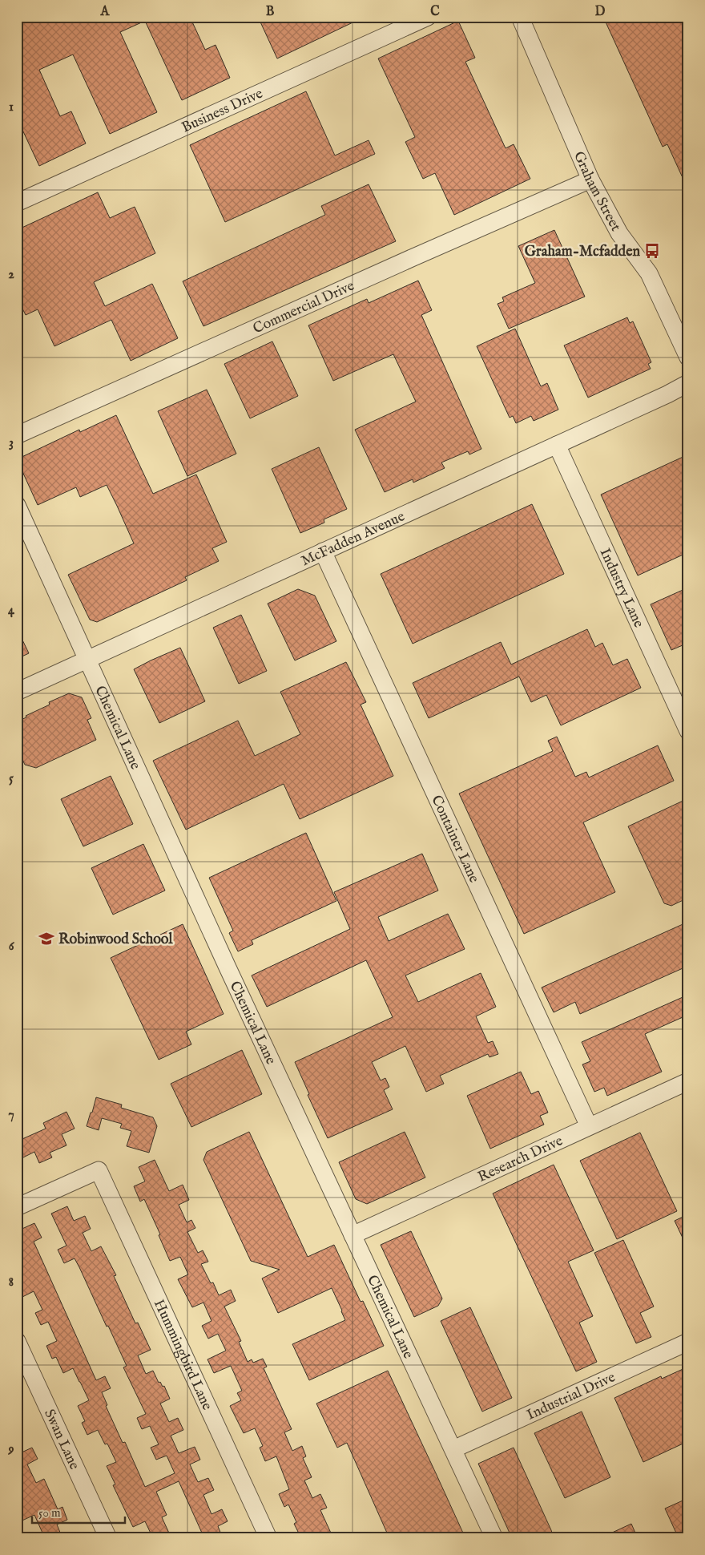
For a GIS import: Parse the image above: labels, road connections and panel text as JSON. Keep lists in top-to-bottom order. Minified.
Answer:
{"streets":{"street":["Business Drive","Graham Street","Commercial Drive","McFadden Avenue","Industry Lane","Chemical Lane","Container Lane","Research Drive","Hummingbird Lane","Industrial Drive","Swan Lane"]},"crossings":[["Graham Street","Commercial Drive"],["McFadden Avenue","Industry Lane"],["McFadden Avenue","Chemical Lane"],["McFadden Avenue","Container Lane"],["Chemical Lane","Research Drive"],["Chemical Lane","Industrial Drive"],["Container Lane","Research Drive"]],"places":{"bus stop":["Graham-Mcfadden"],"school or university":["Robinwood School"]},"scale_bar":"50 m","grid":{"columns":["A","B","C","D"],"rows":["1","2","3","4","5","6","7","8","9"]}}
